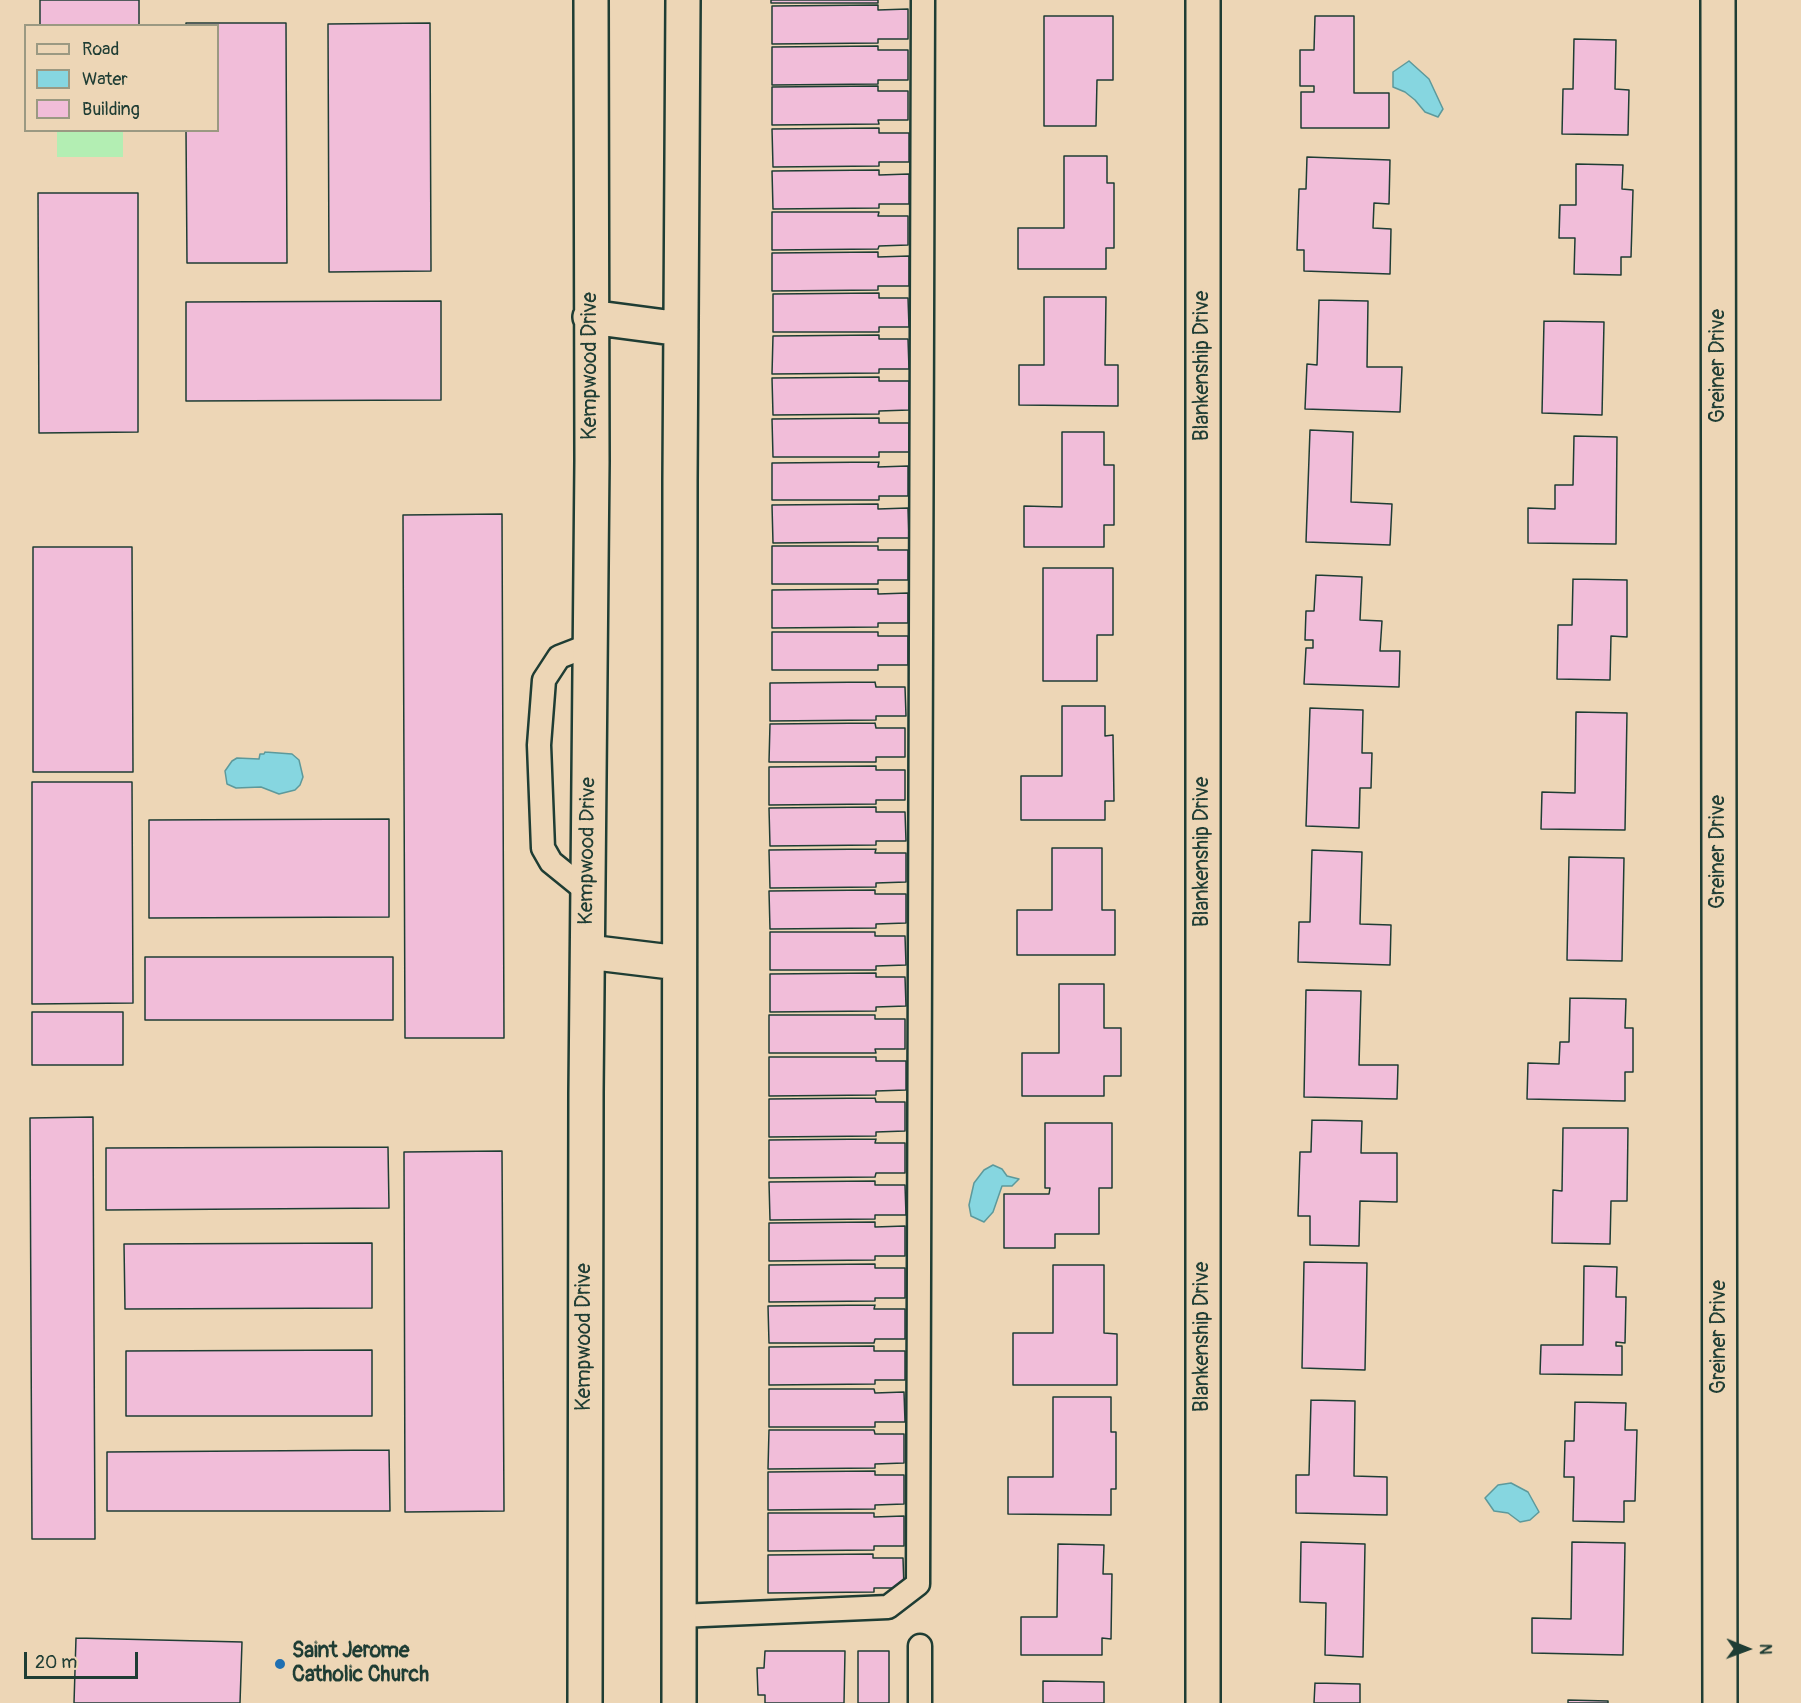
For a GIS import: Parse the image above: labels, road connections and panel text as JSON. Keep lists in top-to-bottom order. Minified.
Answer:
{"streets":{"main road":["Kempwood Drive","Blankenship Drive","Greiner Drive"]},"places":["Saint Jerome Catholic Church"],"legend":["Road","Water","Building"],"scale_bar":"20 m","north":"right"}
